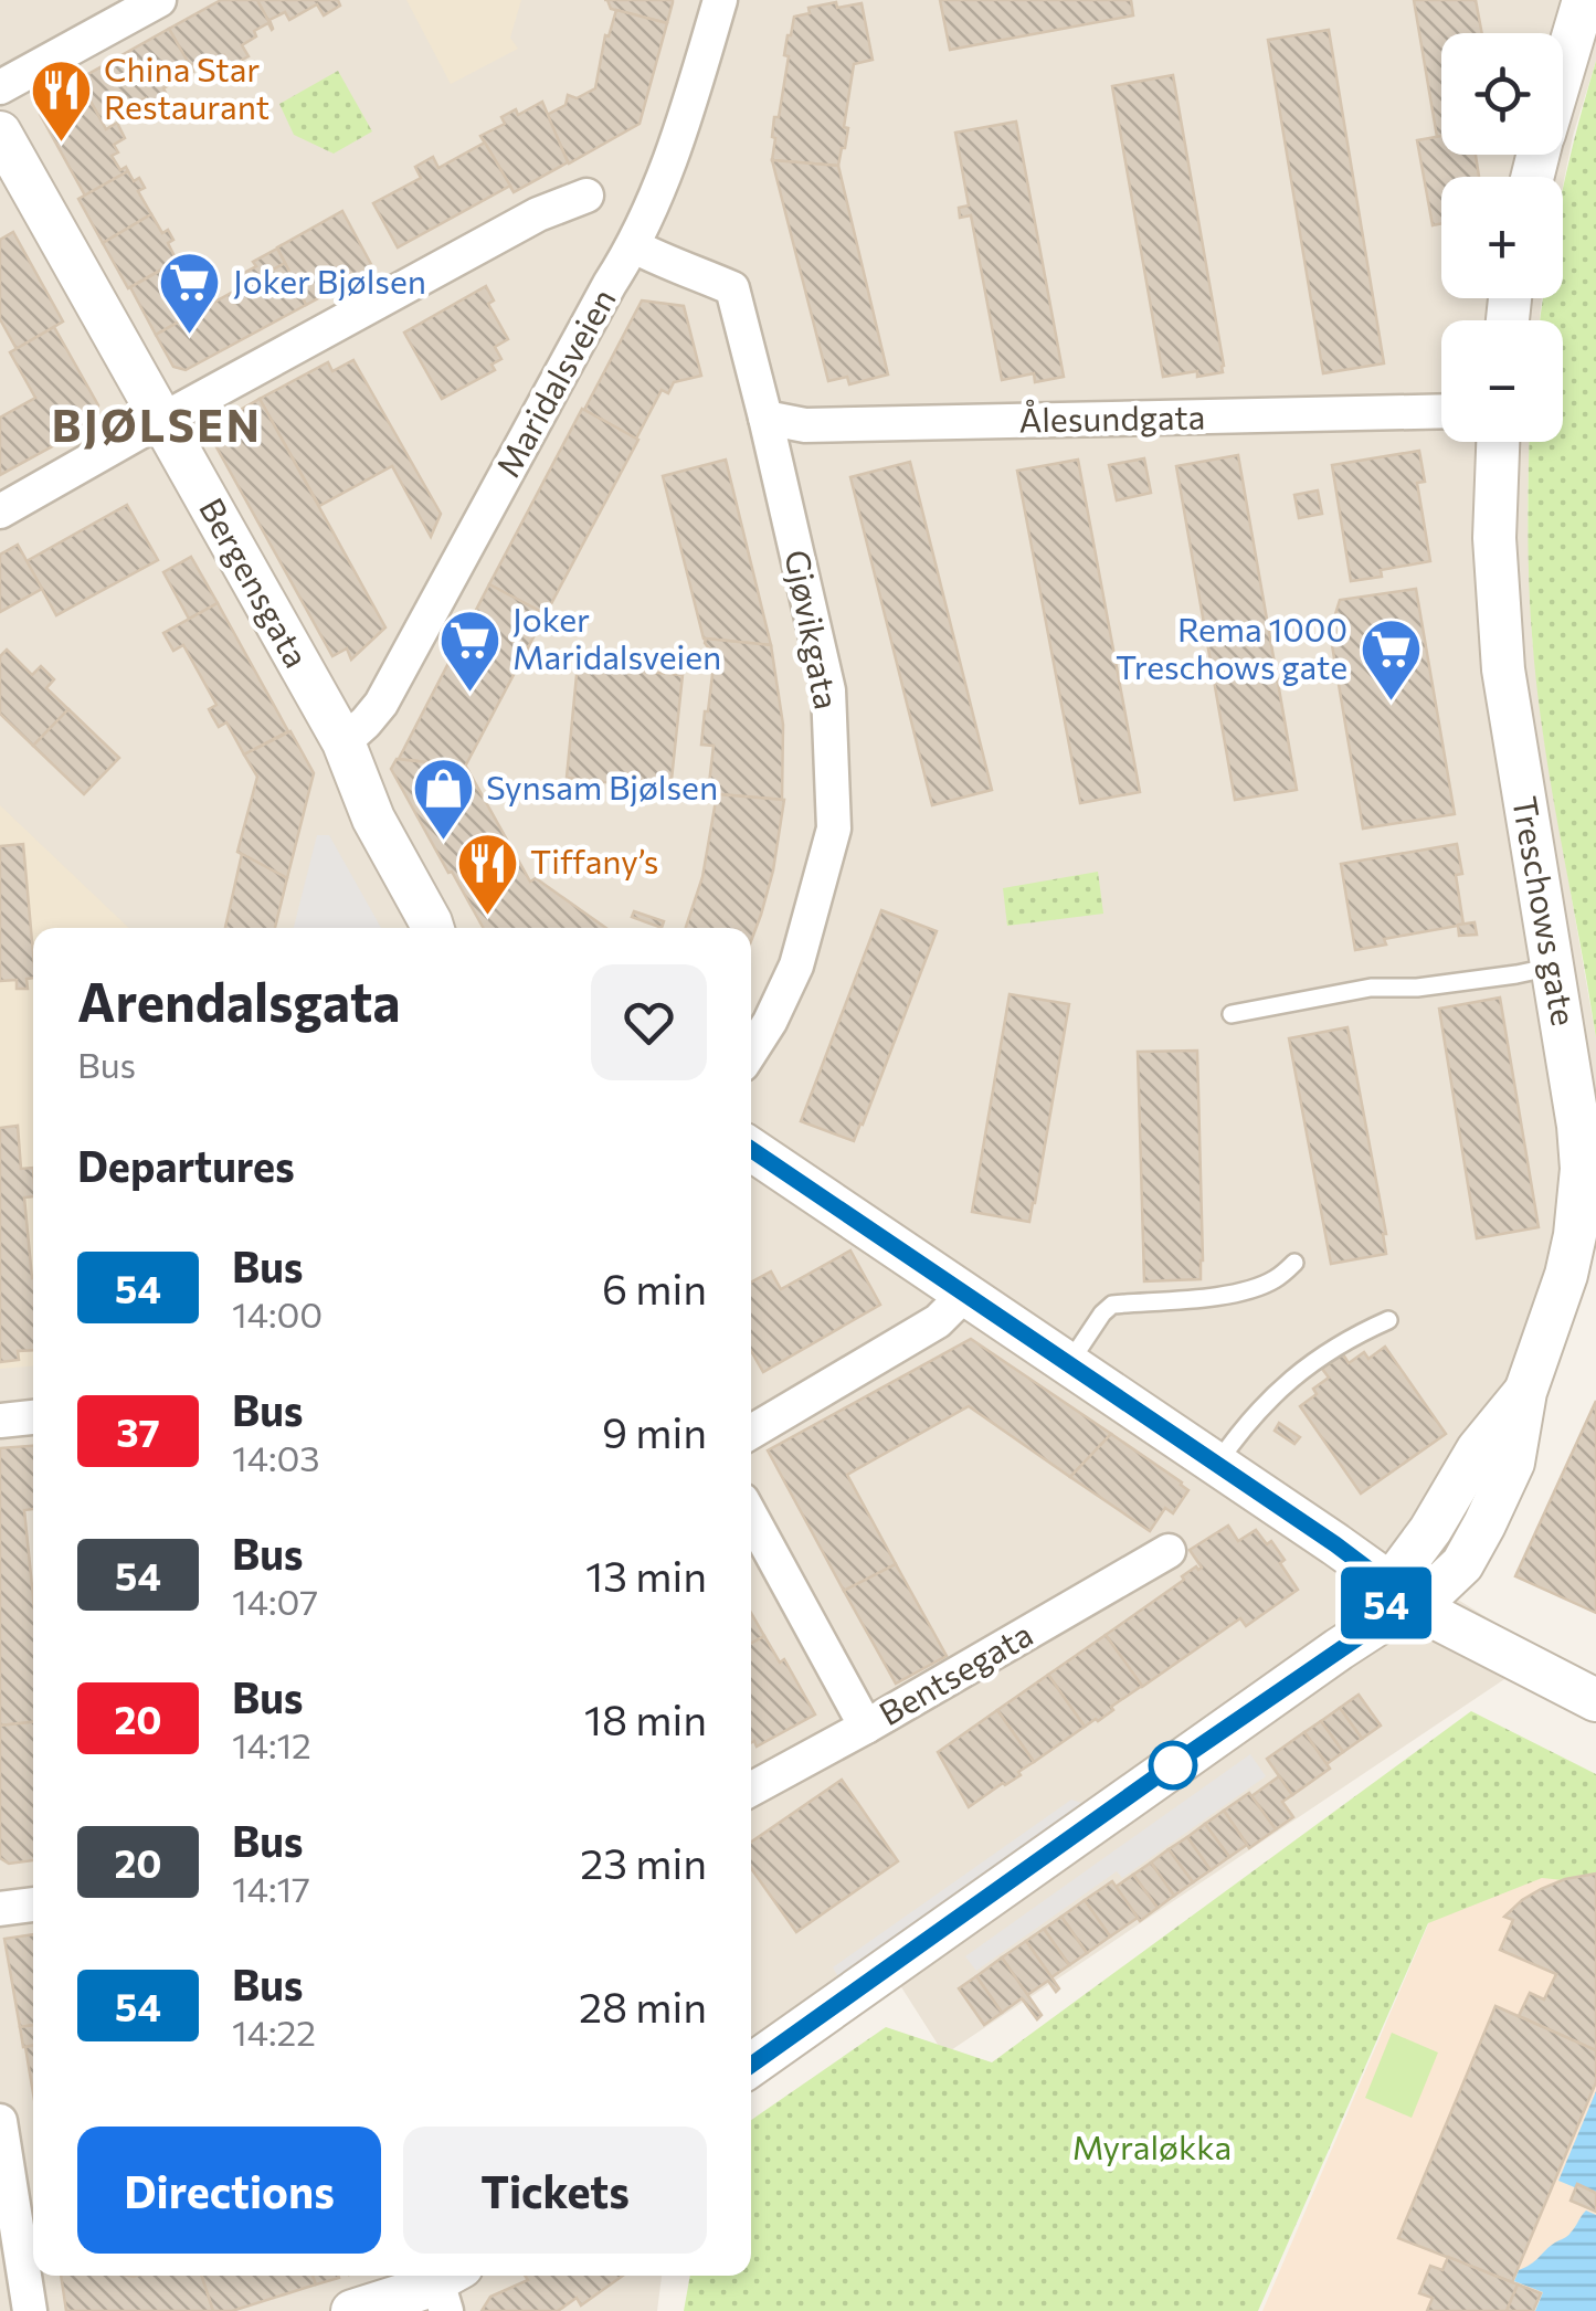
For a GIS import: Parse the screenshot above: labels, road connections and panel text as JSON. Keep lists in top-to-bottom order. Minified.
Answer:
{"streets":{"street":["Maridalsveien","Ålesundgata","Bergensgata","Gjøvikgata","Treschows gate","Bentsegata"]},"crossings":[["Maridalsveien","Bergensgata"],["Maridalsveien","Gjøvikgata"],["Ålesundgata","Gjøvikgata"]],"districts":["BJØLSEN"],"parks":["Myraløkka"],"places":{"restaurant":["China Star Restaurant","Tiffany’s"],"supermarket":["Joker Bjølsen","Joker Maridalsveien","Rema 1000 Treschows gate"],"shop":["Synsam Bjølsen"]},"lines":["bus line 54"],"page":{"on_map":"54","map_buttons":["+","−"],"heading":[["Arendalsgata","Bus"],"Departures"],"list":[{"mark":"54","name":"Bus","note":"14:00","value":"6 min"},{"mark":"37","name":"Bus","note":"14:03","value":"9 min"},{"mark":"54","name":"Bus","note":"14:07","value":"13 min"},{"mark":"20","name":"Bus","note":"14:12","value":"18 min"},{"mark":"20","name":"Bus","note":"14:17","value":"23 min"},{"mark":"54","name":"Bus","note":"14:22","value":"28 min"}],"buttons":["Directions","Tickets"]}}
